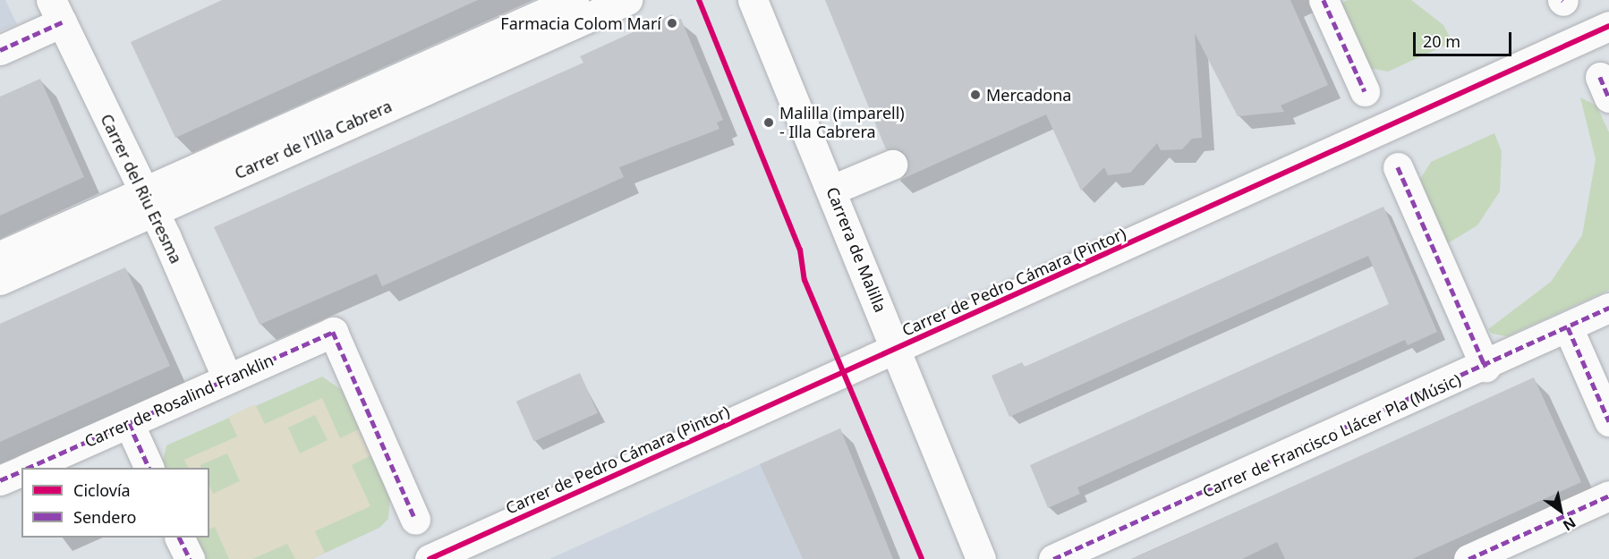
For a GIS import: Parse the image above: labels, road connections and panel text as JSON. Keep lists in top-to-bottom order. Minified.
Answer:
{"streets":{"street":["Carrer de l'Illa Cabrera","Carrer del Riu Eresma","Carrera de Malilla","Carrer de Pedro Cámara (Pintor)","Carrer de Rosalind Franklin","Carrer de Francisco Llácer Pla (Músic)"]},"crossings":[["Carrer de l'Illa Cabrera","Carrer del Riu Eresma"],["Carrer del Riu Eresma","Carrer de Rosalind Franklin"],["Carrera de Malilla","Carrer de Pedro Cámara (Pintor)"]],"places":["Farmacia Colom Marí","Mercadona","Malilla (imparell) - Illa Cabrera"],"legend":["Ciclovía","Sendero"],"scale_bar":"20 m","north":"bottom right"}
